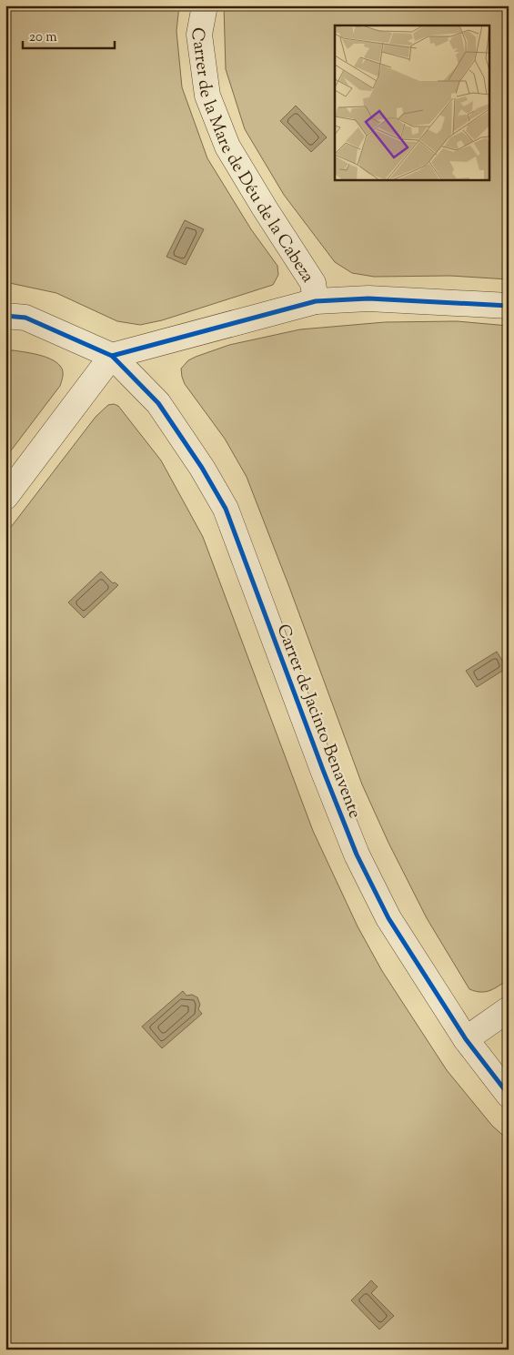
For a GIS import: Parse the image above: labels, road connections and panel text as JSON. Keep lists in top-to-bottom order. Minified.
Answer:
{"streets":{"street":["Carrer de la Mare de Déu de la Cabeza","Carrer de Jacinto Benavente"]},"scale_bar":"20 m"}
